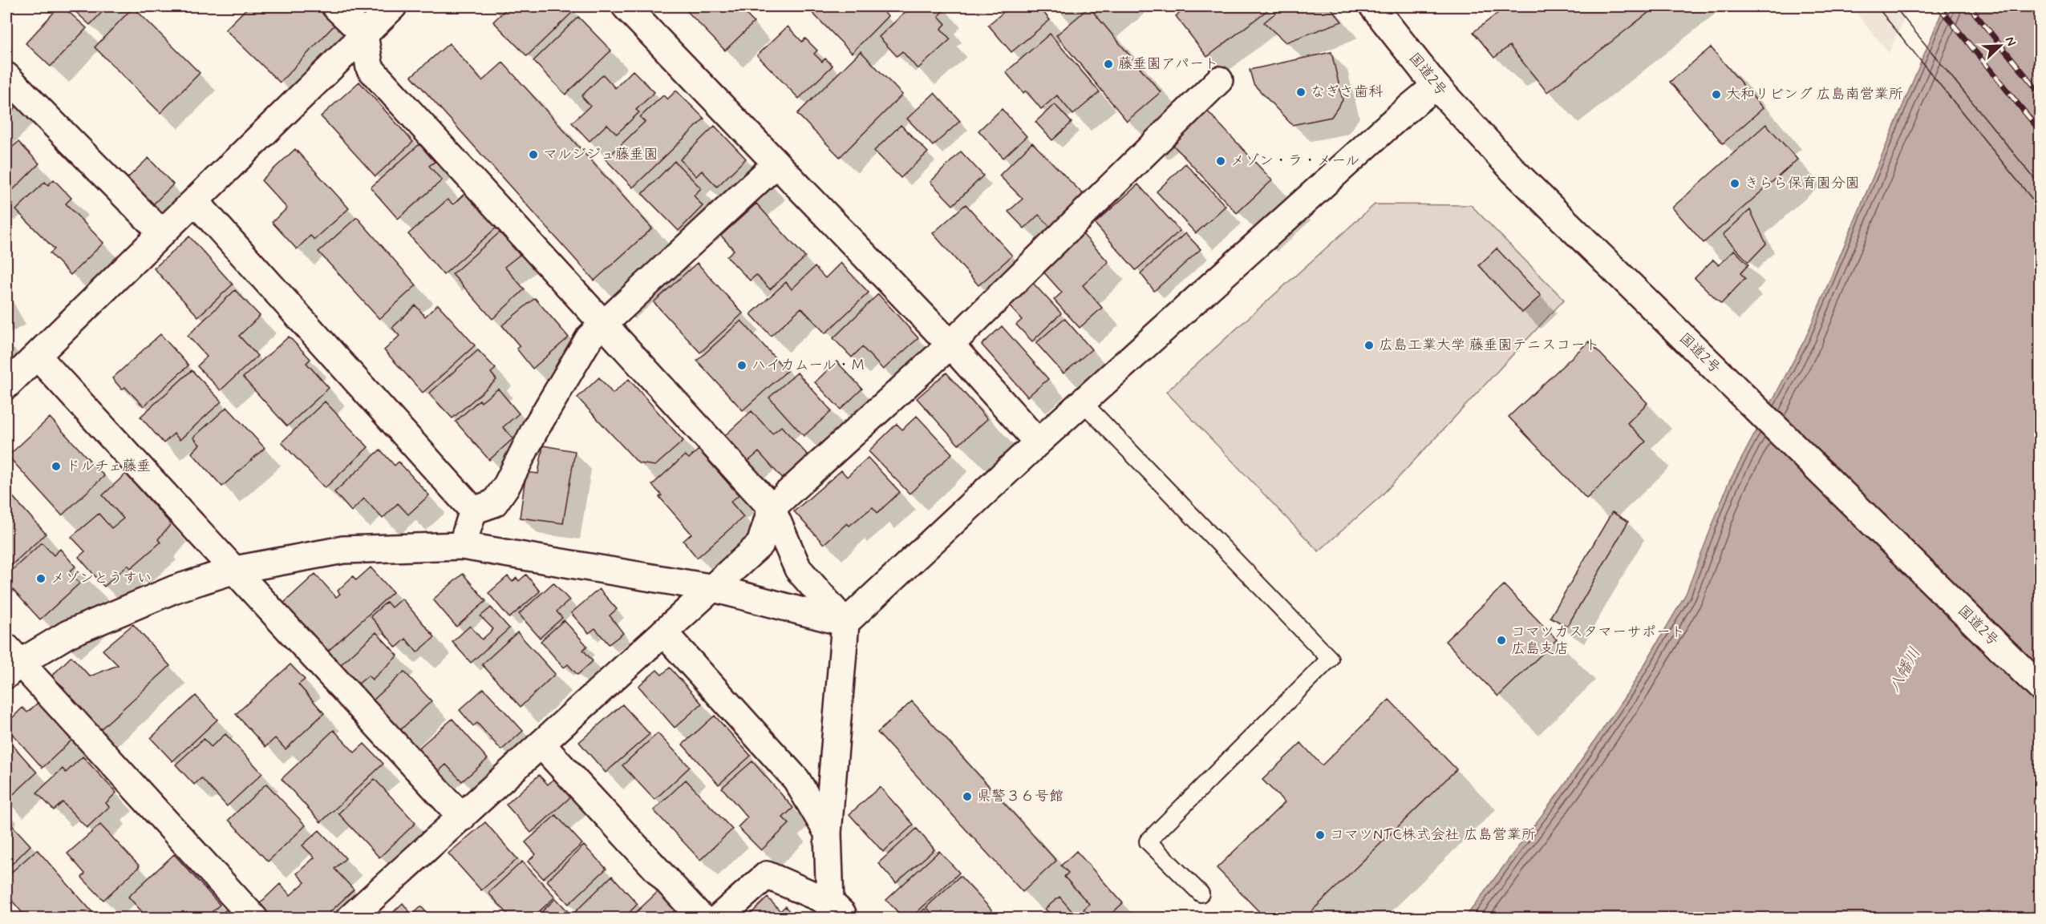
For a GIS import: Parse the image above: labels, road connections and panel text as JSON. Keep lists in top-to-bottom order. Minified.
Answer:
{"streets":{"main road":["国道2号"]},"water":["八幡川"],"places":["藤垂園アパート","なぎさ歯科","大和リビング 広島南営業所","マルジジュ藤垂園","メゾン・ラ・メール","きらら保育園分園","広島工業大学 藤垂園テニスコート","ハイカムール・Ｍ","ドルチェ藤垂","メゾンとうすい","コマツカスタマーサポート 広島支店","県警３６号館","コマツNTC株式会社 広島営業所"],"north":"top right"}
